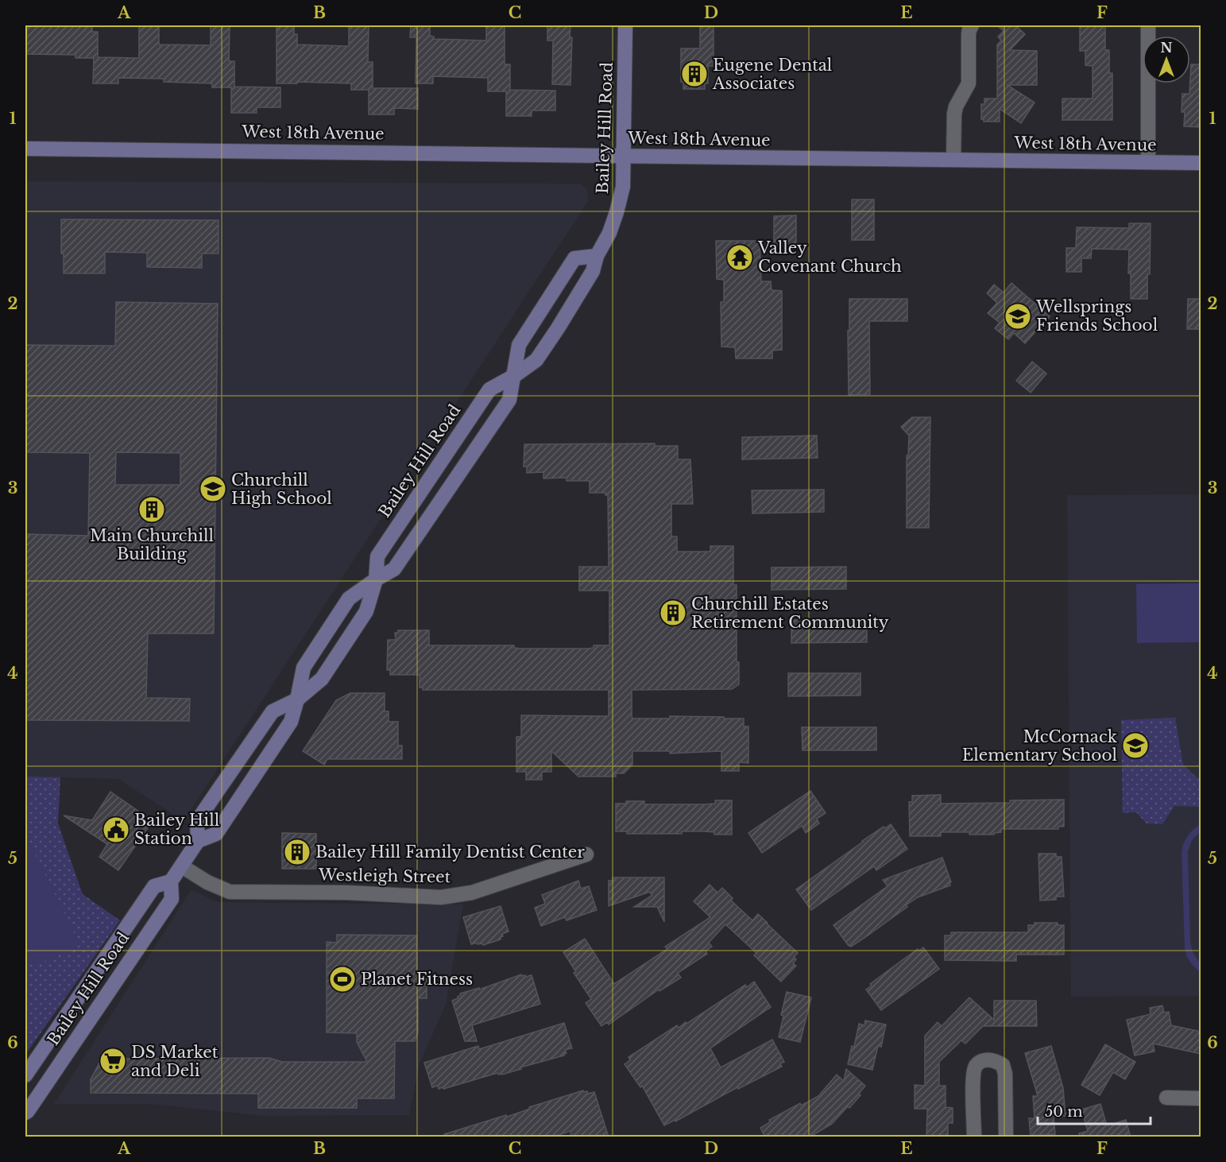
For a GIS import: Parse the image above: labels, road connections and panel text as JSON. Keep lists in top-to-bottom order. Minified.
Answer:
{"streets":{"main road":["Bailey Hill Road","West 18th Avenue"],"street":["Westleigh Street"]},"crossings":[["Bailey Hill Road","West 18th Avenue"],["Bailey Hill Road","Westleigh Street"]],"places":{"building":["Eugene Dental Associates","Main Churchill Building","Churchill Estates Retirement Community","Bailey Hill Family Dentist Center"],"temple":["Valley Covenant Church"],"school or university":["Wellsprings Friends School","Churchill High School","McCornack Elementary School"],"public building":["Bailey Hill Station"],"sports":["Planet Fitness"],"supermarket":["DS Market and Deli"]},"scale_bar":"50 m","north":"top","grid":{"columns":["A","B","C","D","E","F"],"rows":["1","2","3","4","5","6"]}}
